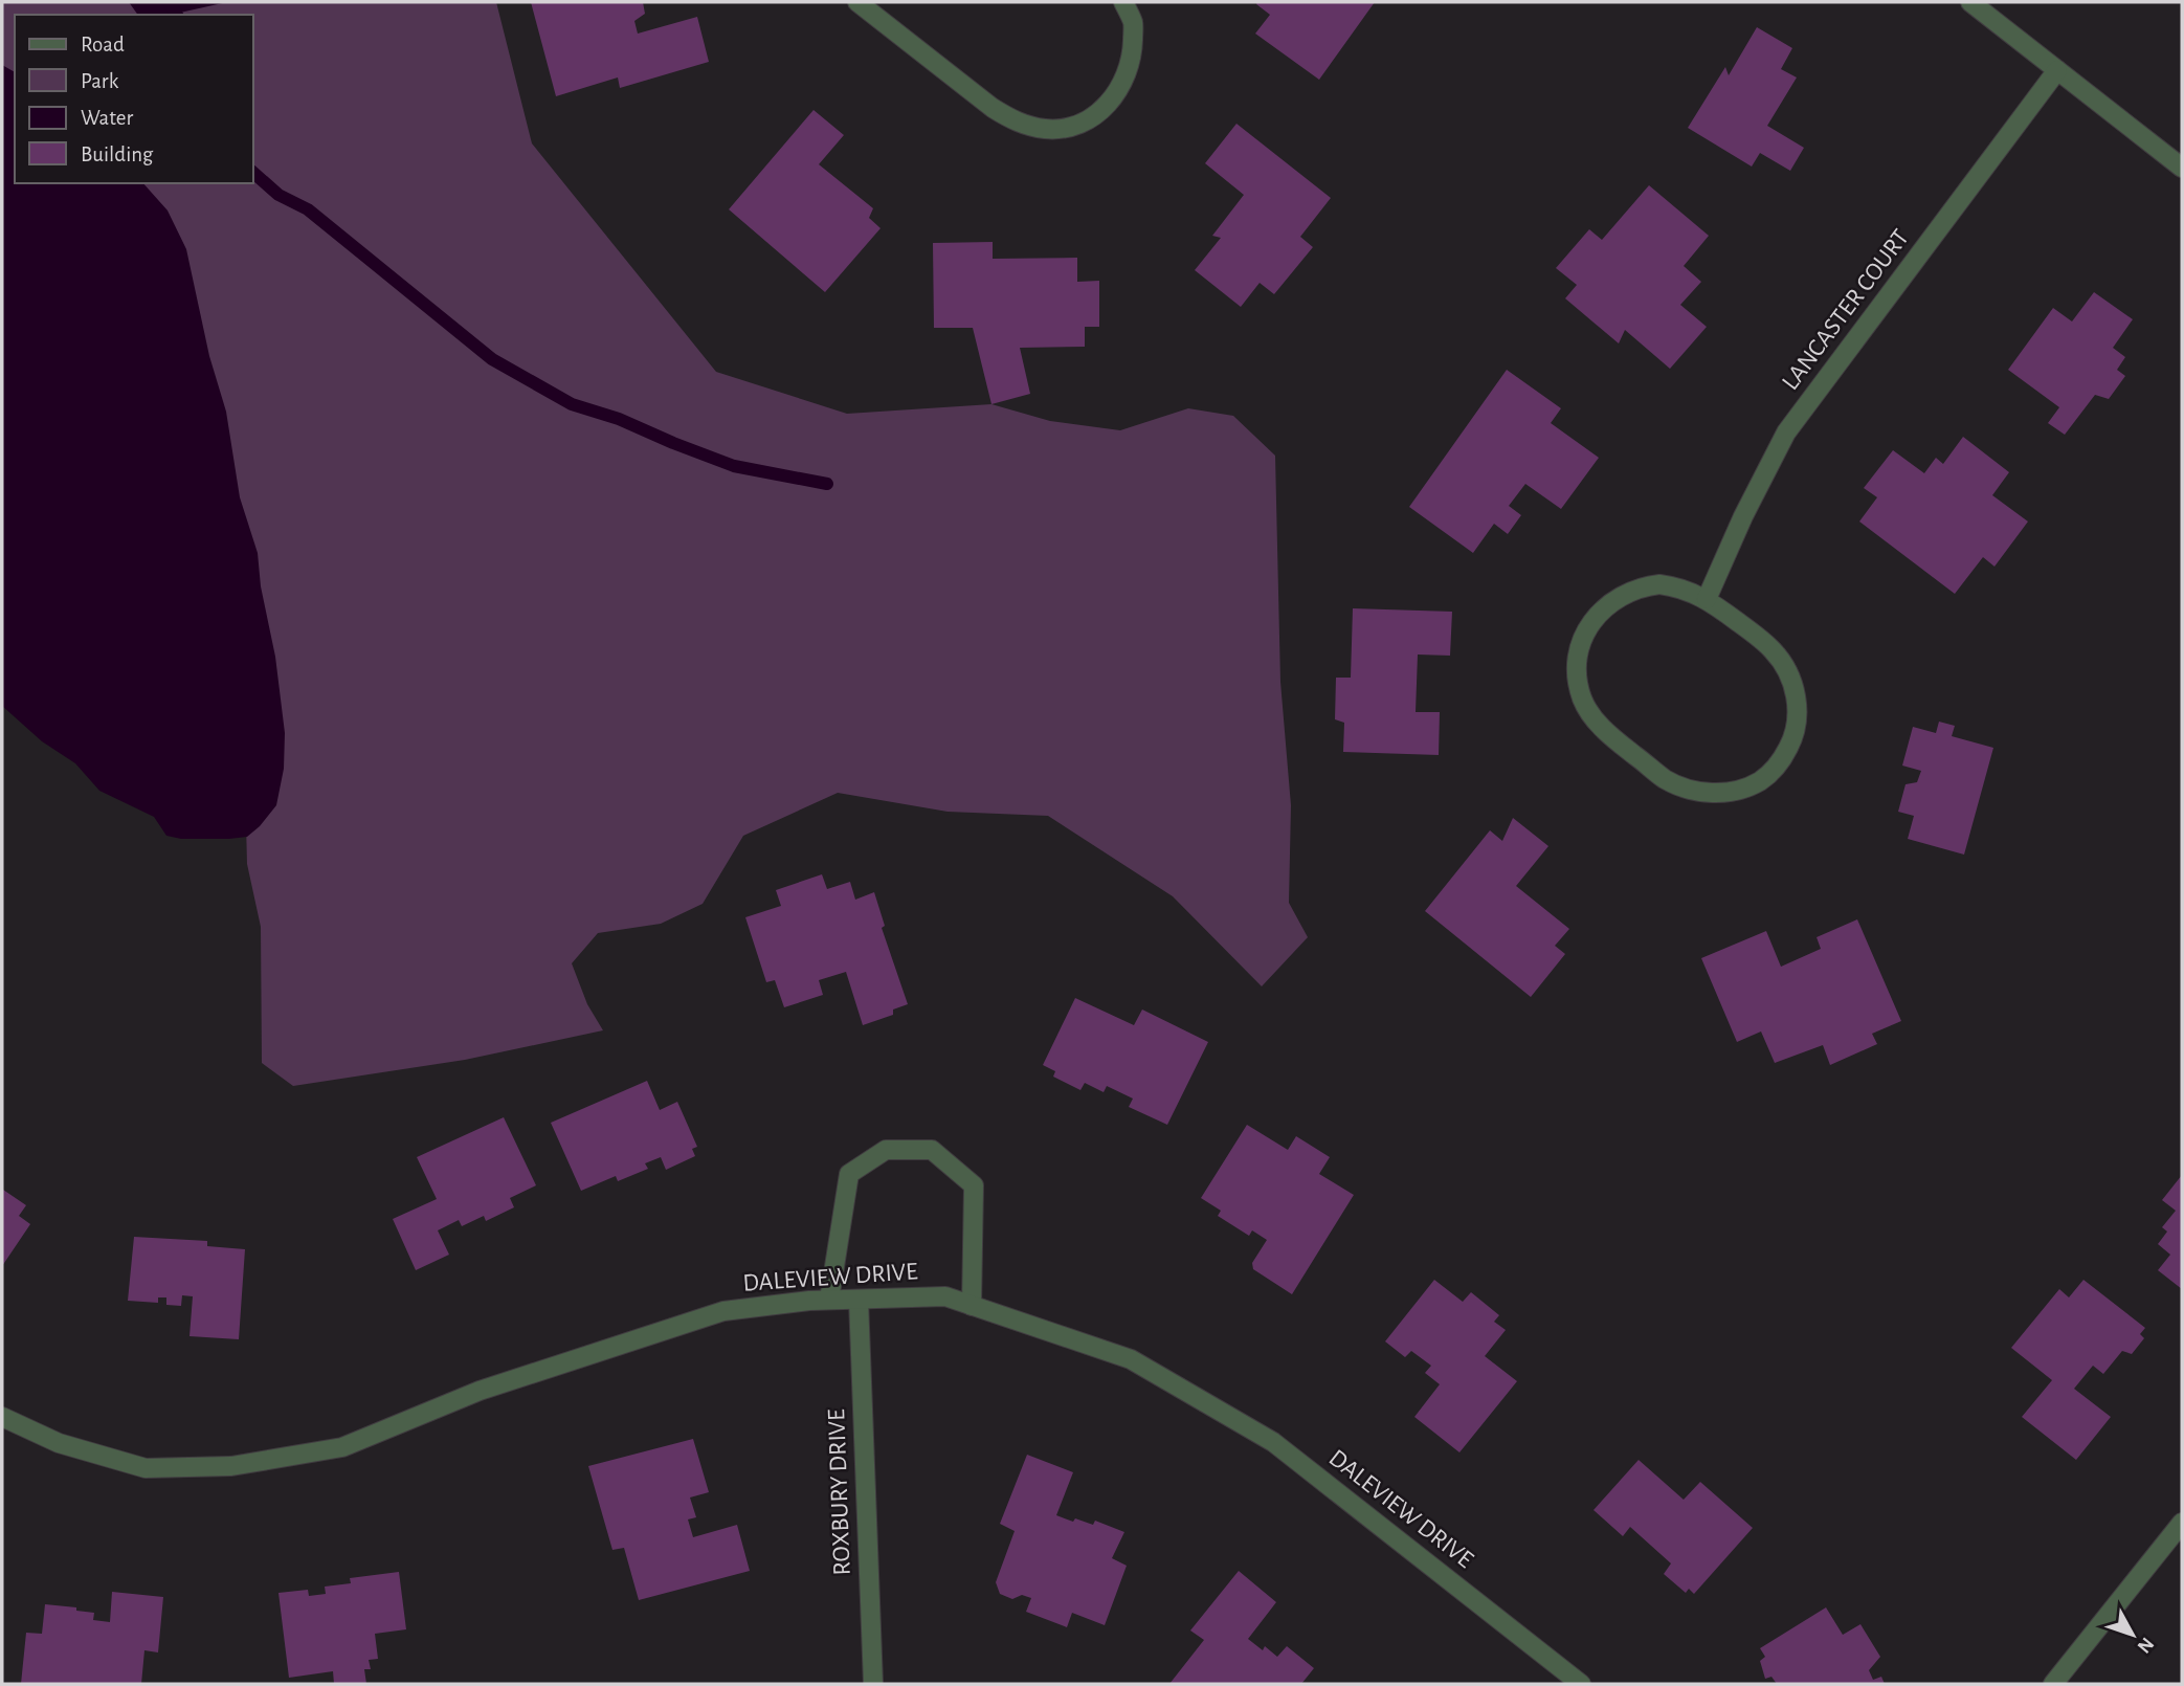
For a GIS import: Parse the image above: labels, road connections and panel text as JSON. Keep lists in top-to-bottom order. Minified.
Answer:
{"streets":{"street":["LANCASTER COURT","DALEVIEW DRIVE","ROXBURY DRIVE"]},"crossings":[["DALEVIEW DRIVE","ROXBURY DRIVE"]],"legend":["Road","Park","Water","Building"],"north":"bottom right"}
